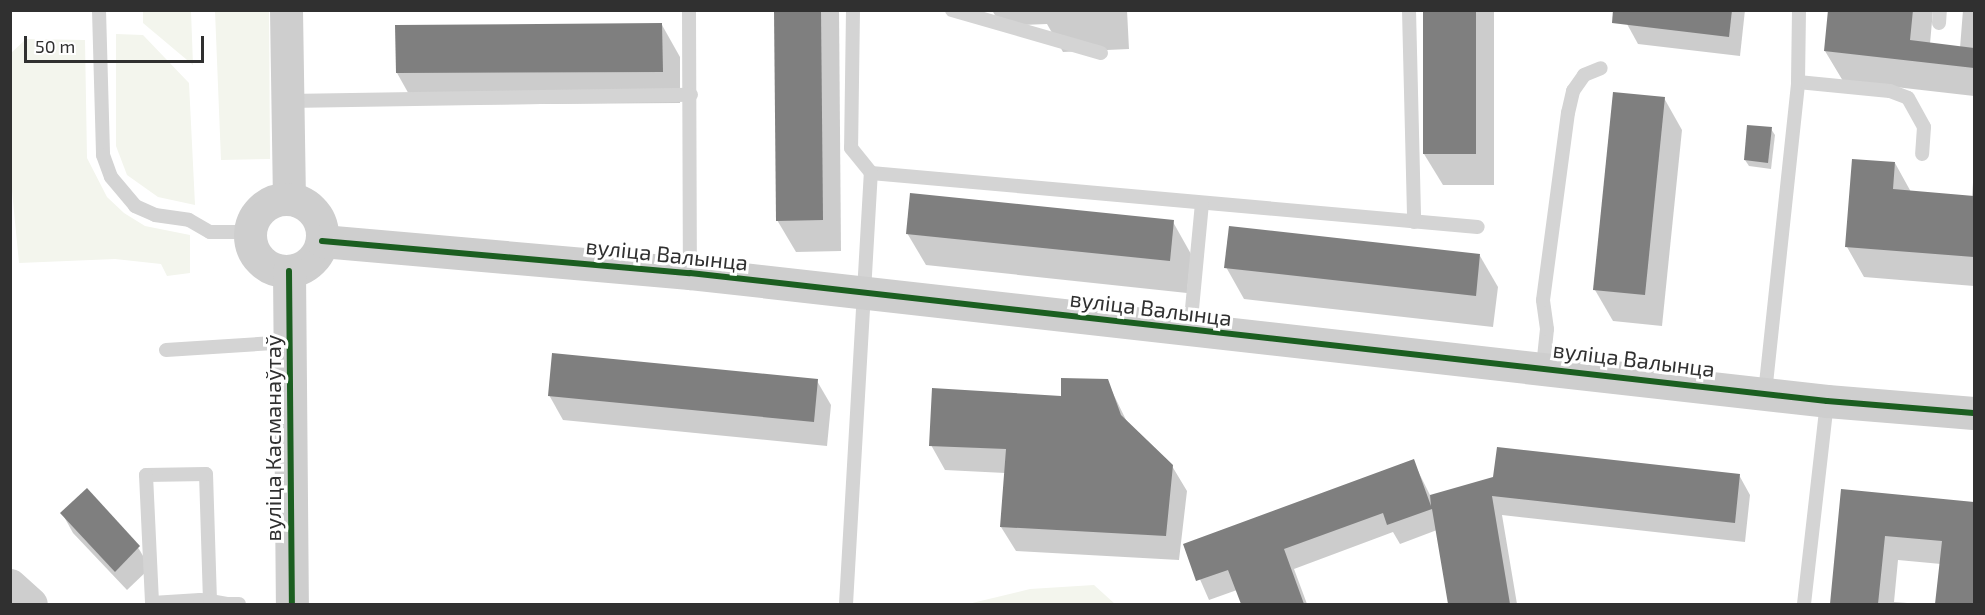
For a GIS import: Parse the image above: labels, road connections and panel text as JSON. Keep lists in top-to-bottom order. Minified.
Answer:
{"streets":{"street":["вуліца Валынца","вуліца Касманаўтаў"]},"crossings":[["вуліца Валынца","вуліца Касманаўтаў"]],"scale_bar":"50 m"}
